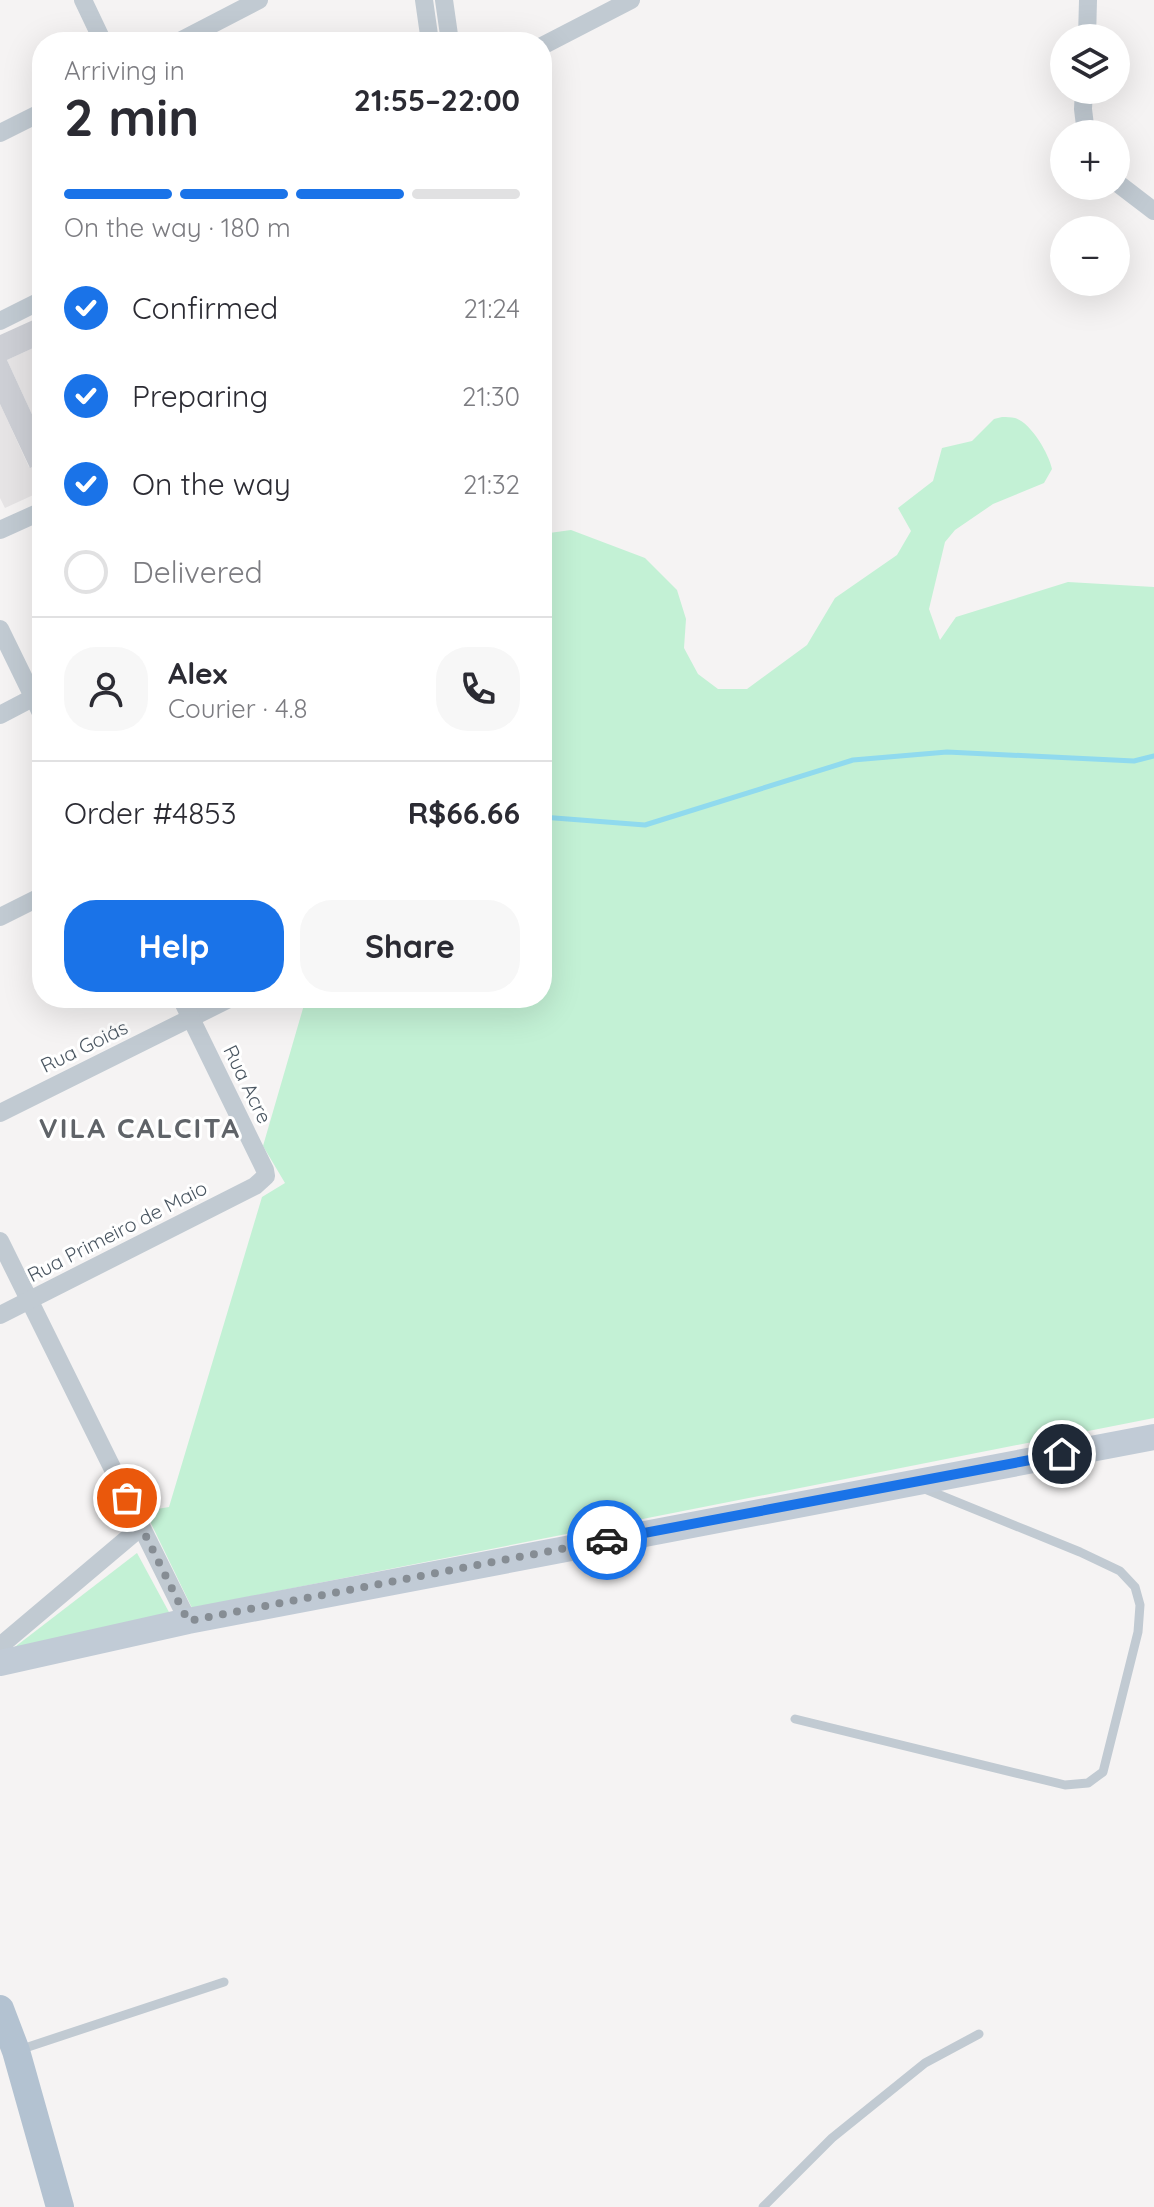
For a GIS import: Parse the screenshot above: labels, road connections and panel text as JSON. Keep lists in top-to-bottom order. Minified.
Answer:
{"streets":{"street":["Rua Goiás","Rua Acre","Rua Primeiro de Maio"]},"crossings":[["Rua Goiás","Rua Acre"],["Rua Acre","Rua Primeiro de Maio"]],"districts":["VILA CALCITA"],"page":{"map_buttons":["+","−"],"heading":["2 min","Arriving in","21:55–22:00"],"panel":["Alex","Courier · 4.8","Order #4853","R$66.66"],"bar":"On the way · 180 m","list":[["Confirmed","21:24"],["Preparing","21:30"],["On the way","21:32"],"Delivered"],"buttons":["Help","Share"]}}
